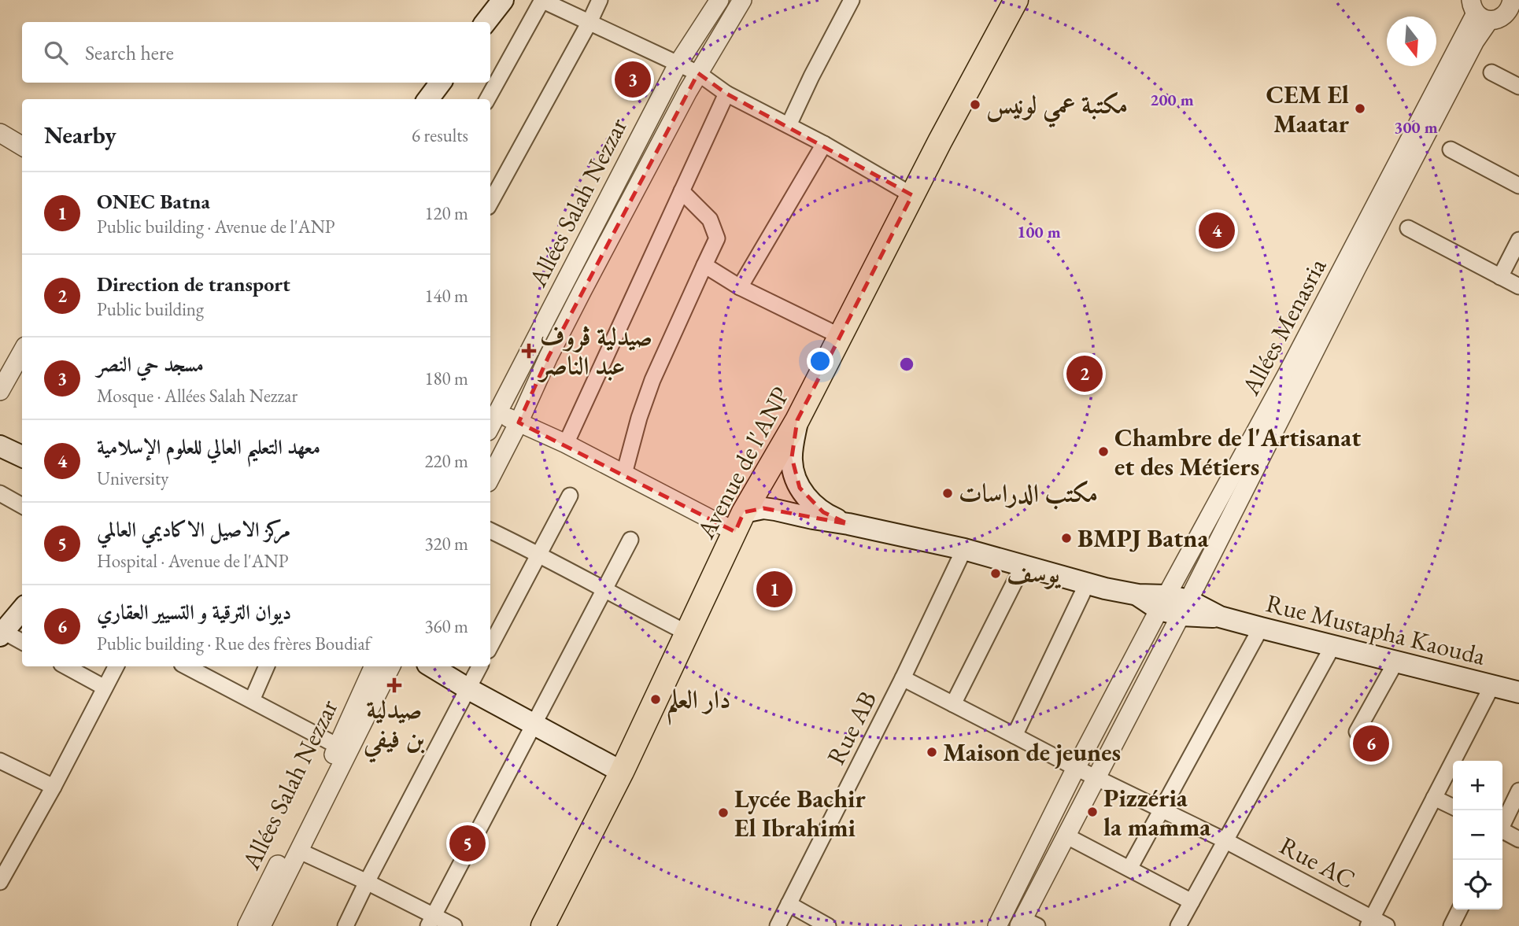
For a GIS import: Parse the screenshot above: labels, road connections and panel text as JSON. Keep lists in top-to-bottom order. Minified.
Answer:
{"streets":{"main road":["Avenue de l'ANP","Rue Mustapha Kaouda"],"street":["Allées Salah Nezzar","Allées Menasria","Rue AB","Rue AC"]},"crossings":[["Allées Menasria","Rue Mustapha Kaouda"],["Allées Menasria","Rue AC"],["Rue Mustapha Kaouda","Rue AB"],["Rue AB","Rue AC"]],"places":{"other":["مكتبة عمي لونيس","CEM El Maatar","Chambre de l'Artisanat et des Métiers","مكتب الدراسات","BMPJ Batna","يوسف","دار العلم","Maison de jeunes","Pizzéria la mamma","Lycée Bachir El Ibrahimi"],"health":["صيدلية ڨروف عبد الناصر","صيدلية بن فيفي"]},"north":"bottom","page":{"search":"Search here","pins":["3","4","2","1","6","5"],"heading":["Nearby","6 results"],"list":[{"mark":"1","name":"ONEC Batna","note":"Public building · Avenue de l'ANP","value":"120 m"},{"mark":"2","name":"Direction de transport","note":"Public building","value":"140 m"},{"mark":"3","name":"مسجد حي النصر","note":"Mosque · Allées Salah Nezzar","value":"180 m"},{"mark":"4","name":"معهد التعليم العالي للعلوم الإسلامية","note":"University","value":"220 m"},{"mark":"5","name":"مركز الاصيل الاكاديمي العالمي","note":"Hospital · Avenue de l'ANP","value":"320 m"},{"mark":"6","name":"ديوان الترقية و التسيير العقاري","note":"Public building · Rue des frères Boudiaf","value":"360 m"}],"map_buttons":["+","−"]},"rings":["200 m","300 m","100 m"]}
